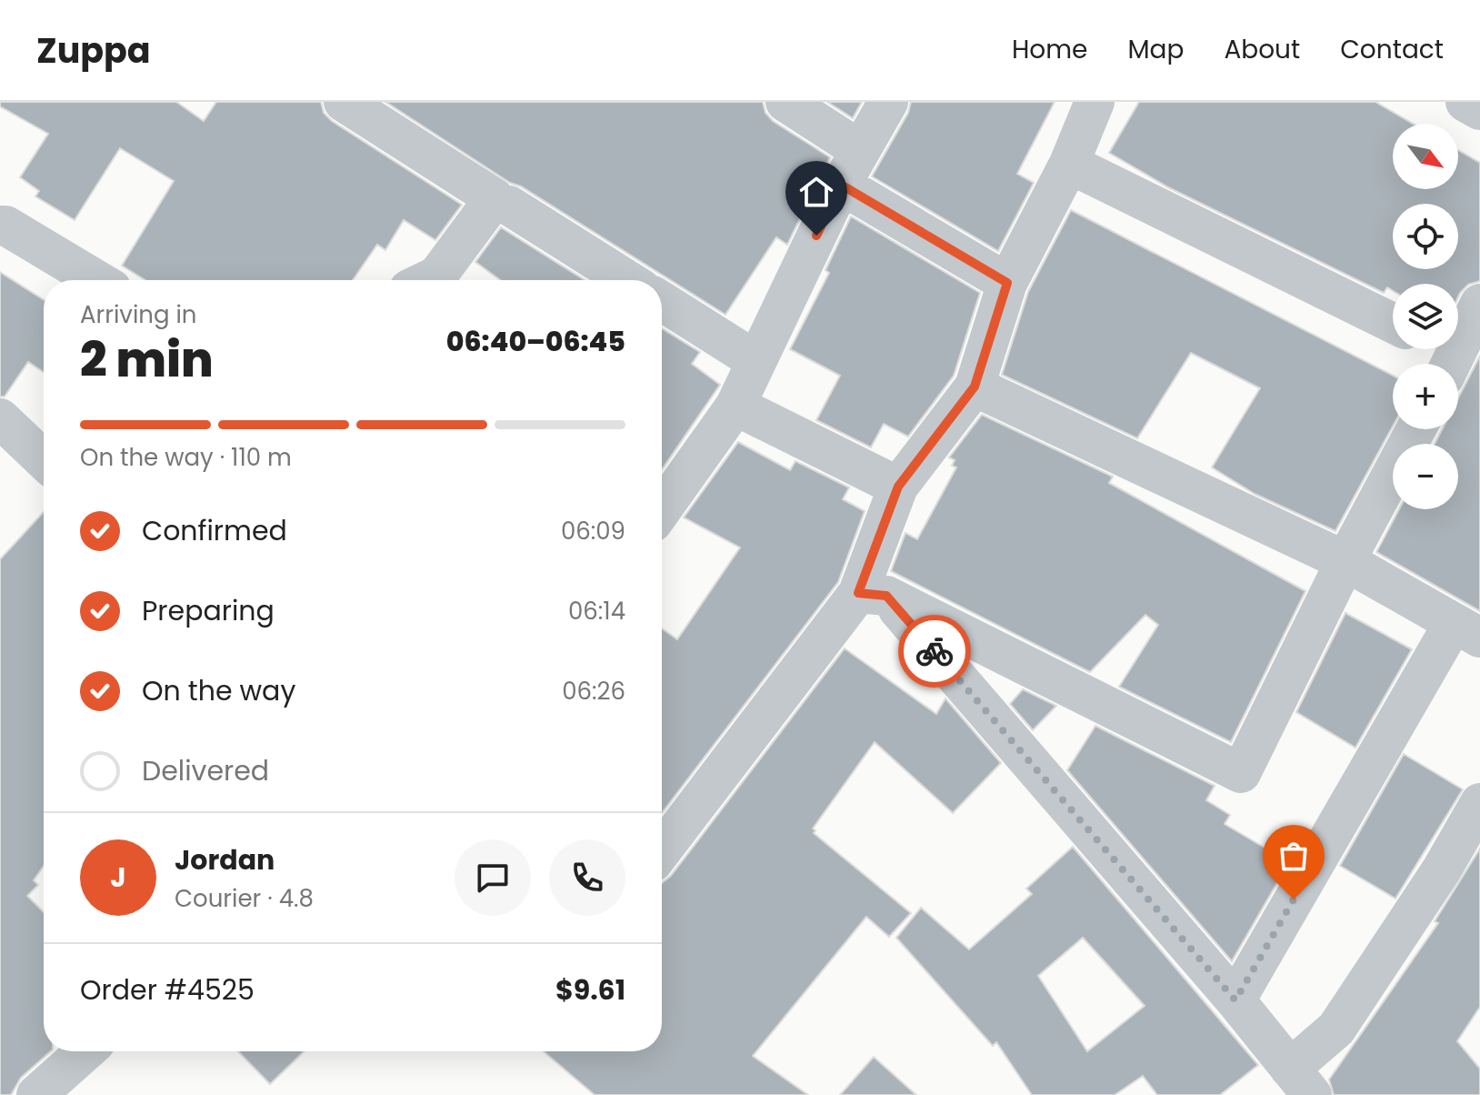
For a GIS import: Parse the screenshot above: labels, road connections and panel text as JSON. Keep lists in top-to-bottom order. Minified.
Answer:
{"north":"bottom right","page":{"header":"Zuppa","nav":["Home","Map","About","Contact"],"map_buttons":["+","−"],"heading":["2 min","Arriving in","06:40–06:45"],"panel":["Jordan","Courier · 4.8","Order #4525","$9.61"],"bar":"On the way · 110 m","list":[["Confirmed","06:09"],["Preparing","06:14"],["On the way","06:26"],"Delivered"],"round":"J"}}
